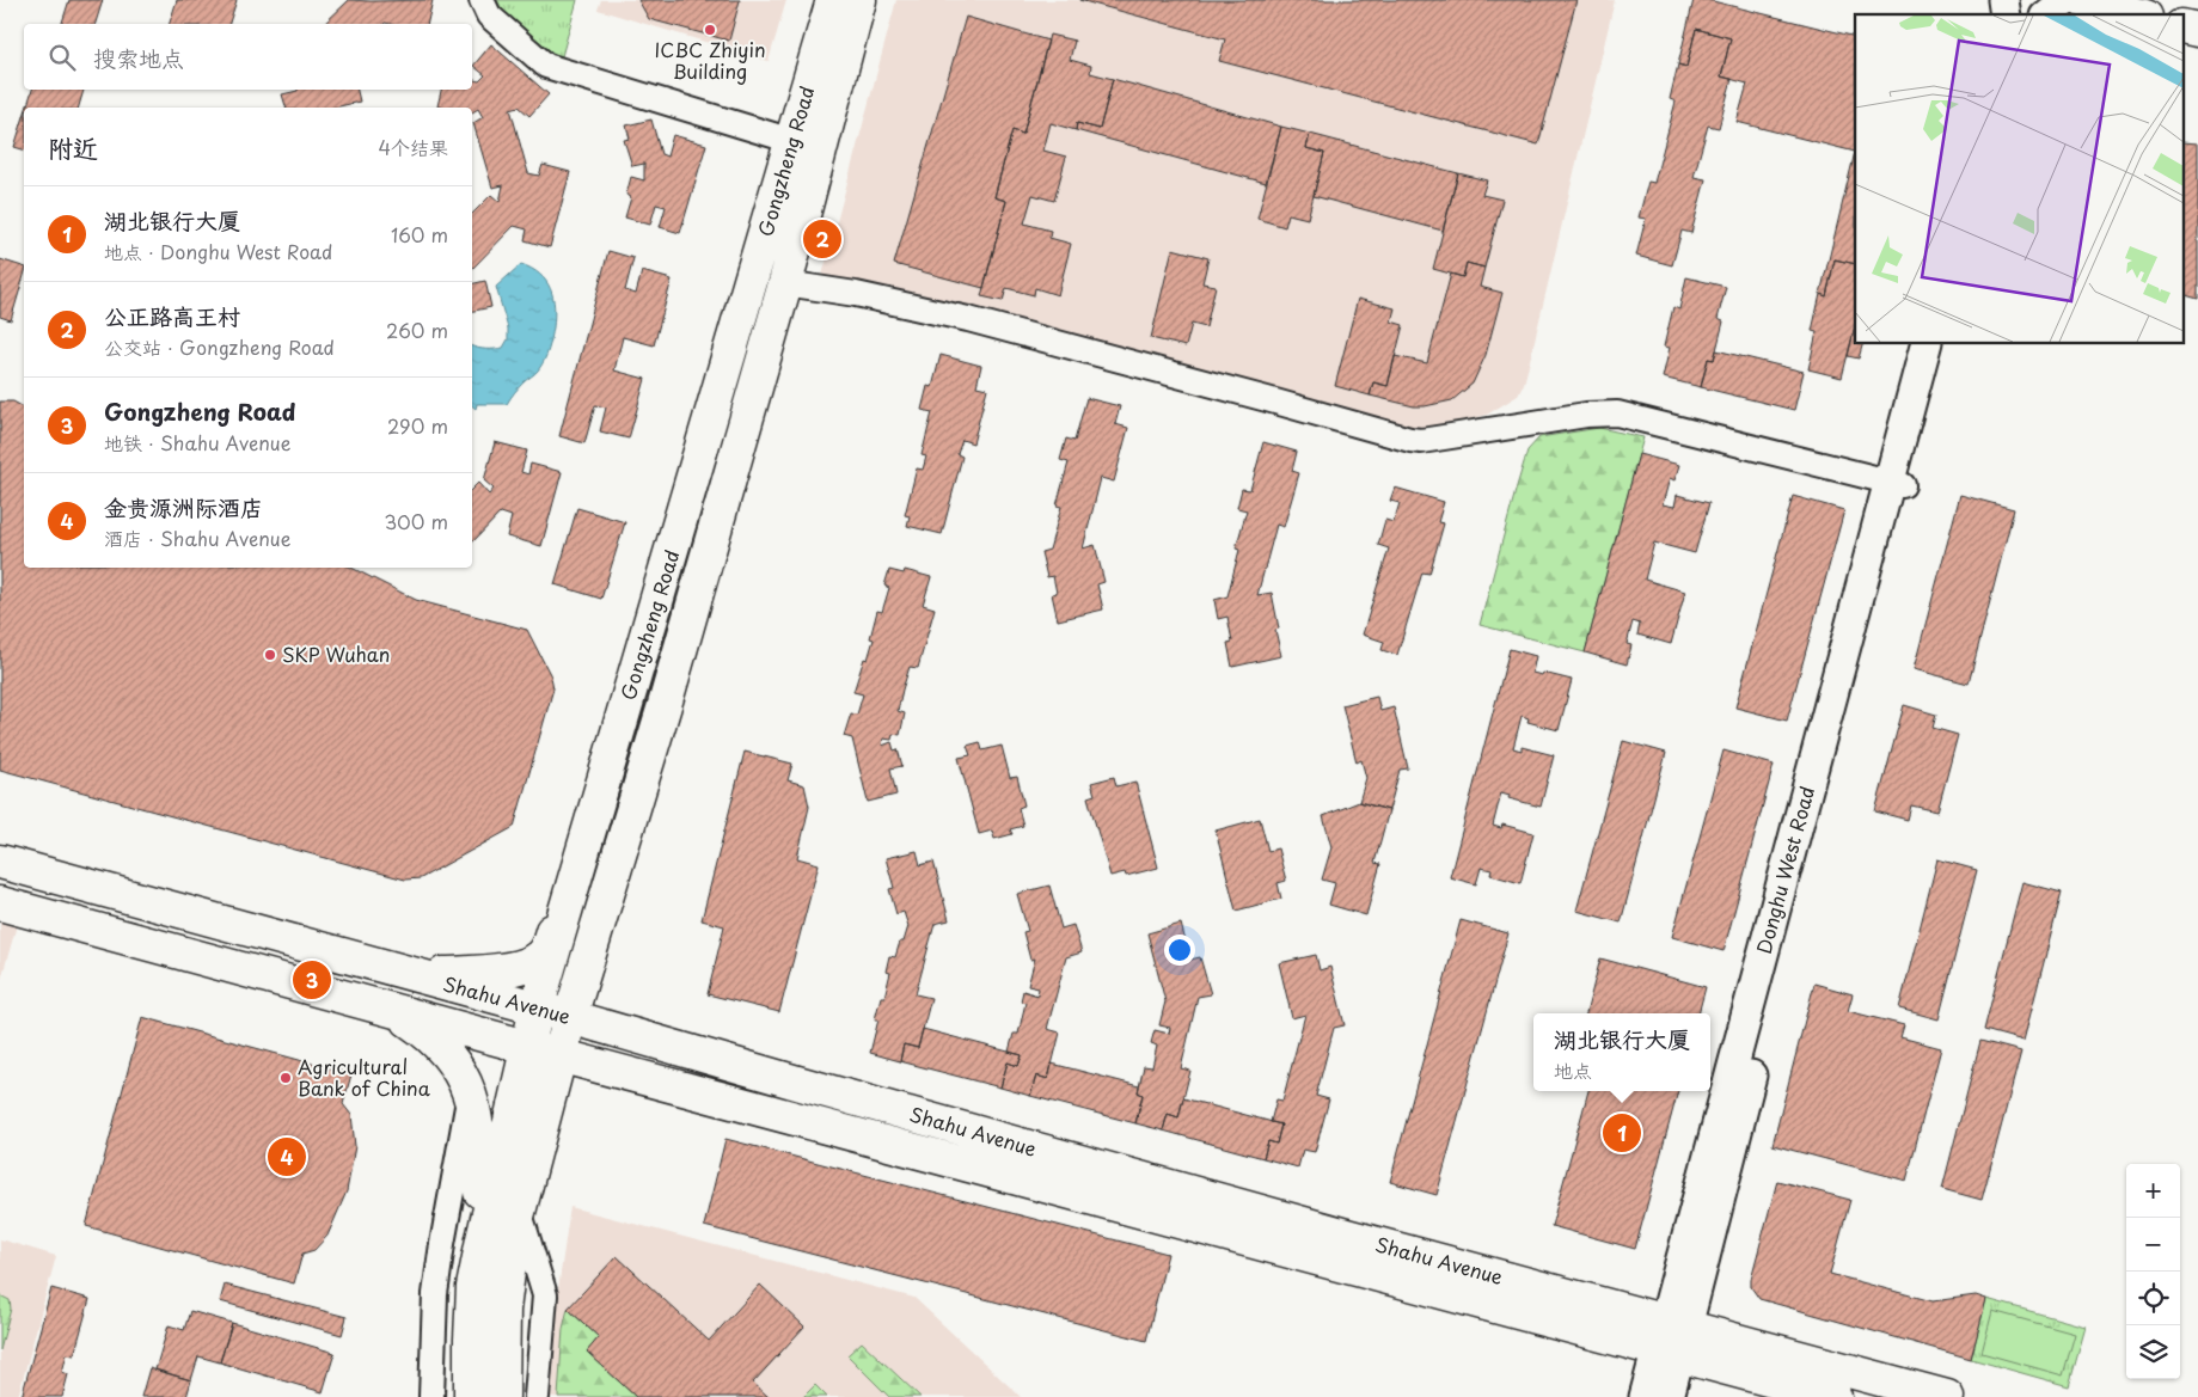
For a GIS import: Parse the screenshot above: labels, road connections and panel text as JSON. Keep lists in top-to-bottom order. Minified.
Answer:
{"streets":{"main road":["Gongzheng Road","Shahu Avenue"],"street":["Donghu West Road"]},"crossings":[["Gongzheng Road","Shahu Avenue"],["Donghu West Road","Shahu Avenue"]],"places":["ICBC Zhiyin Building","SKP Wuhan","Agricultural Bank of China"],"page":{"search":"搜索地点","heading":["附近","4个结果"],"list":[{"mark":"1","name":"湖北银行大厦","note":"地点 · Donghu West Road","value":"160 m"},{"mark":"2","name":"公正路高王村","note":"公交站 · Gongzheng Road","value":"260 m"},{"mark":"3","name":"Gongzheng Road","note":"地铁 · Shahu Avenue","value":"290 m"},{"mark":"4","name":"金贵源洲际酒店","note":"酒店 · Shahu Avenue","value":"300 m"}],"pins":["2","3","1","4"],"popup":["湖北银行大厦","地点"],"map_buttons":["+","−"]}}
